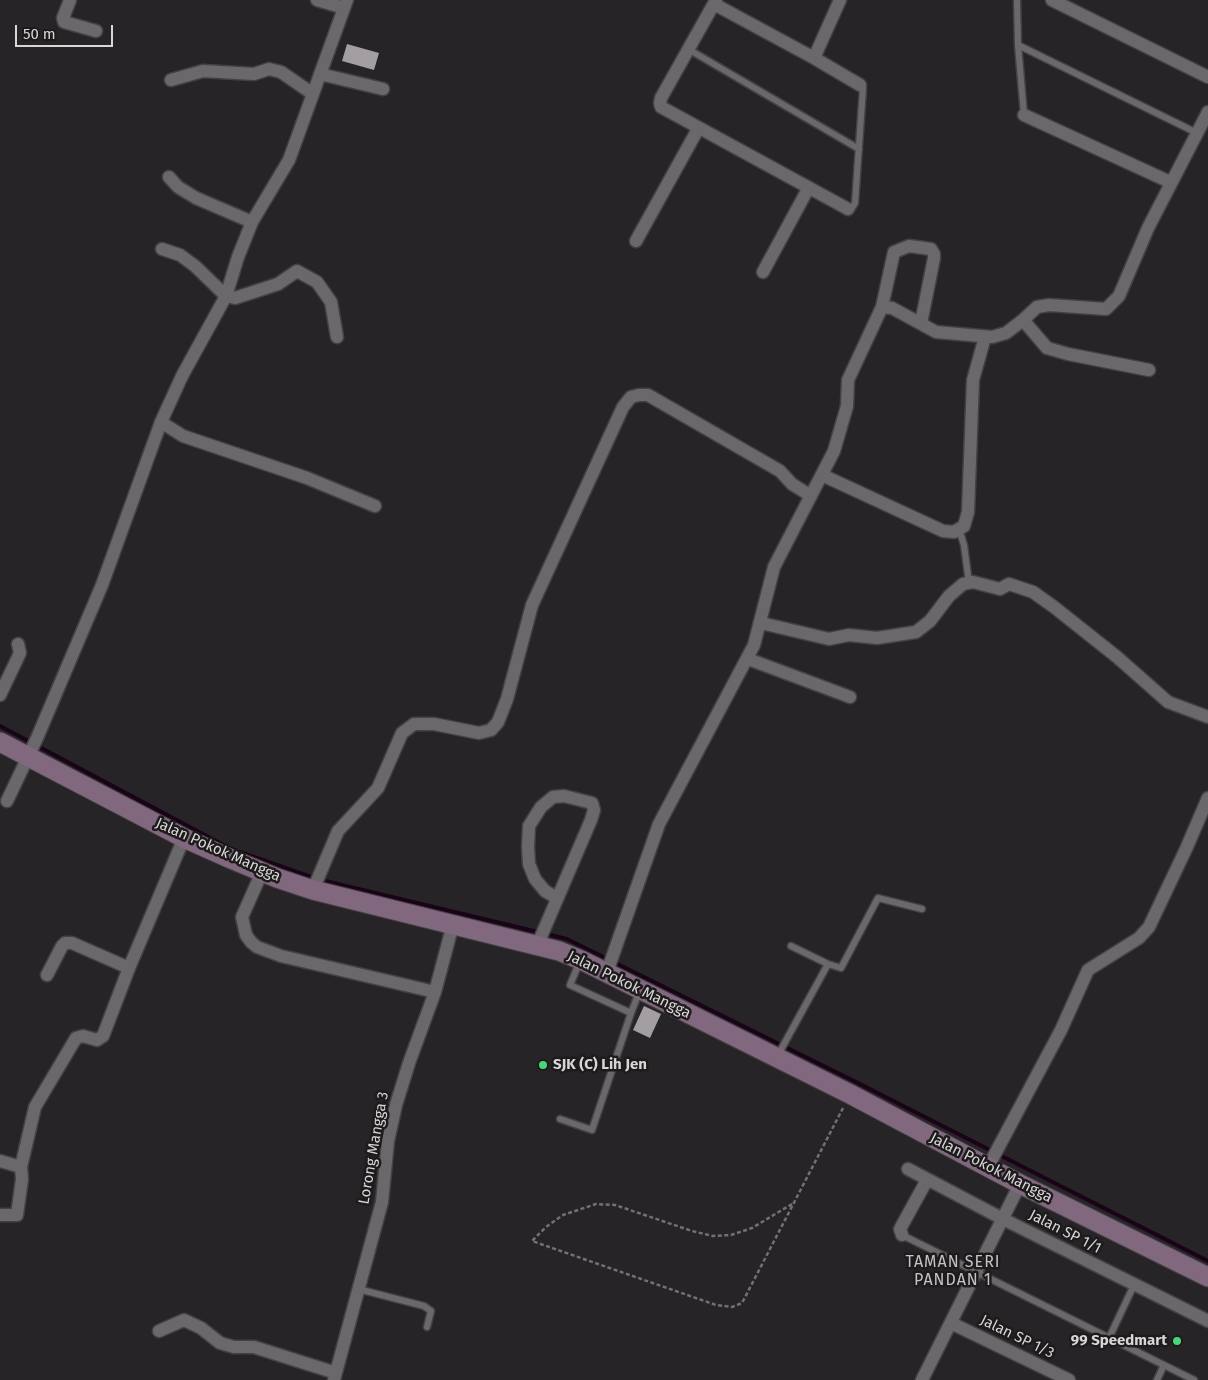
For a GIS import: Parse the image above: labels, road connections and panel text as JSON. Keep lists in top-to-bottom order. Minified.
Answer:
{"streets":{"main road":["Jalan Pokok Mangga"],"street":["Lorong Mangga 3","Jalan SP 1/1","Jalan SP 1/3"]},"crossings":[["Jalan Pokok Mangga","Lorong Mangga 3"]],"districts":["TAMAN SERI PANDAN 1"],"places":["SJK (C) Lih Jen","99 Speedmart"],"scale_bar":"50 m"}
